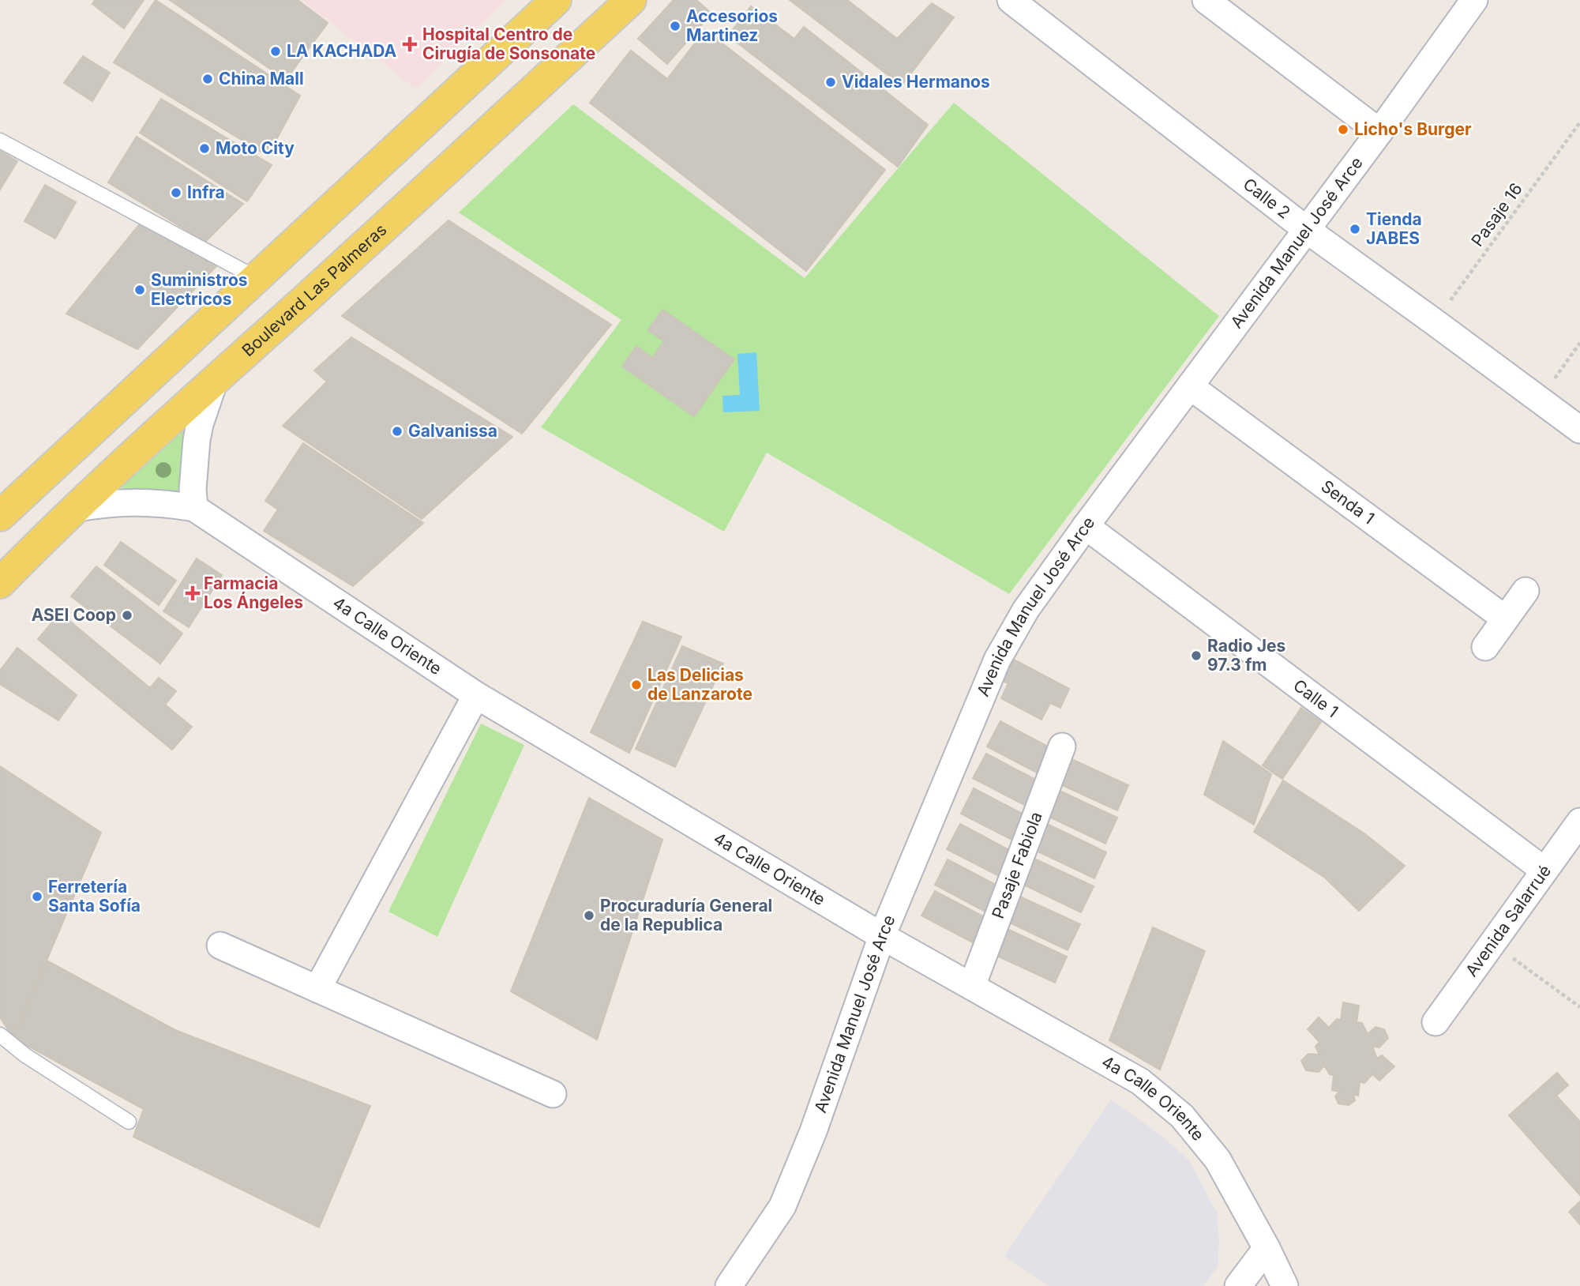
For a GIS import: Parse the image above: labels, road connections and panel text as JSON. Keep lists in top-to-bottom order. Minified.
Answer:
{"streets":{"main road":["Boulevard Las Palmeras"],"street":["Calle 2","Avenida Manuel José Arce","Senda 1","4a Calle Oriente","Calle 1","Pasaje Fabiola","Avenida Salarrué"],"path":["Pasaje 16"]},"crossings":[["Calle 2","Pasaje 16"],["Calle 2","Avenida Manuel José Arce"],["Avenida Manuel José Arce","Senda 1"],["Avenida Manuel José Arce","4a Calle Oriente"],["Avenida Manuel José Arce","Calle 1"],["4a Calle Oriente","Pasaje Fabiola"],["Calle 1","Avenida Salarrué"]],"places":{"other":["Accesorios Martinez","LA KACHADA","China Mall","Vidales Hermanos","Licho's Burger","Moto City","Infra","Tienda JABES","Suministros Electricos","Galvanissa","ASEI Coop","Radio Jes 97.3 fm","Las Delicias de Lanzarote","Ferretería Santa Sofía","Procuraduría General de la Republica"],"health":["Hospital Centro de Cirugía de Sonsonate","Farmacia Los Ángeles"]}}
